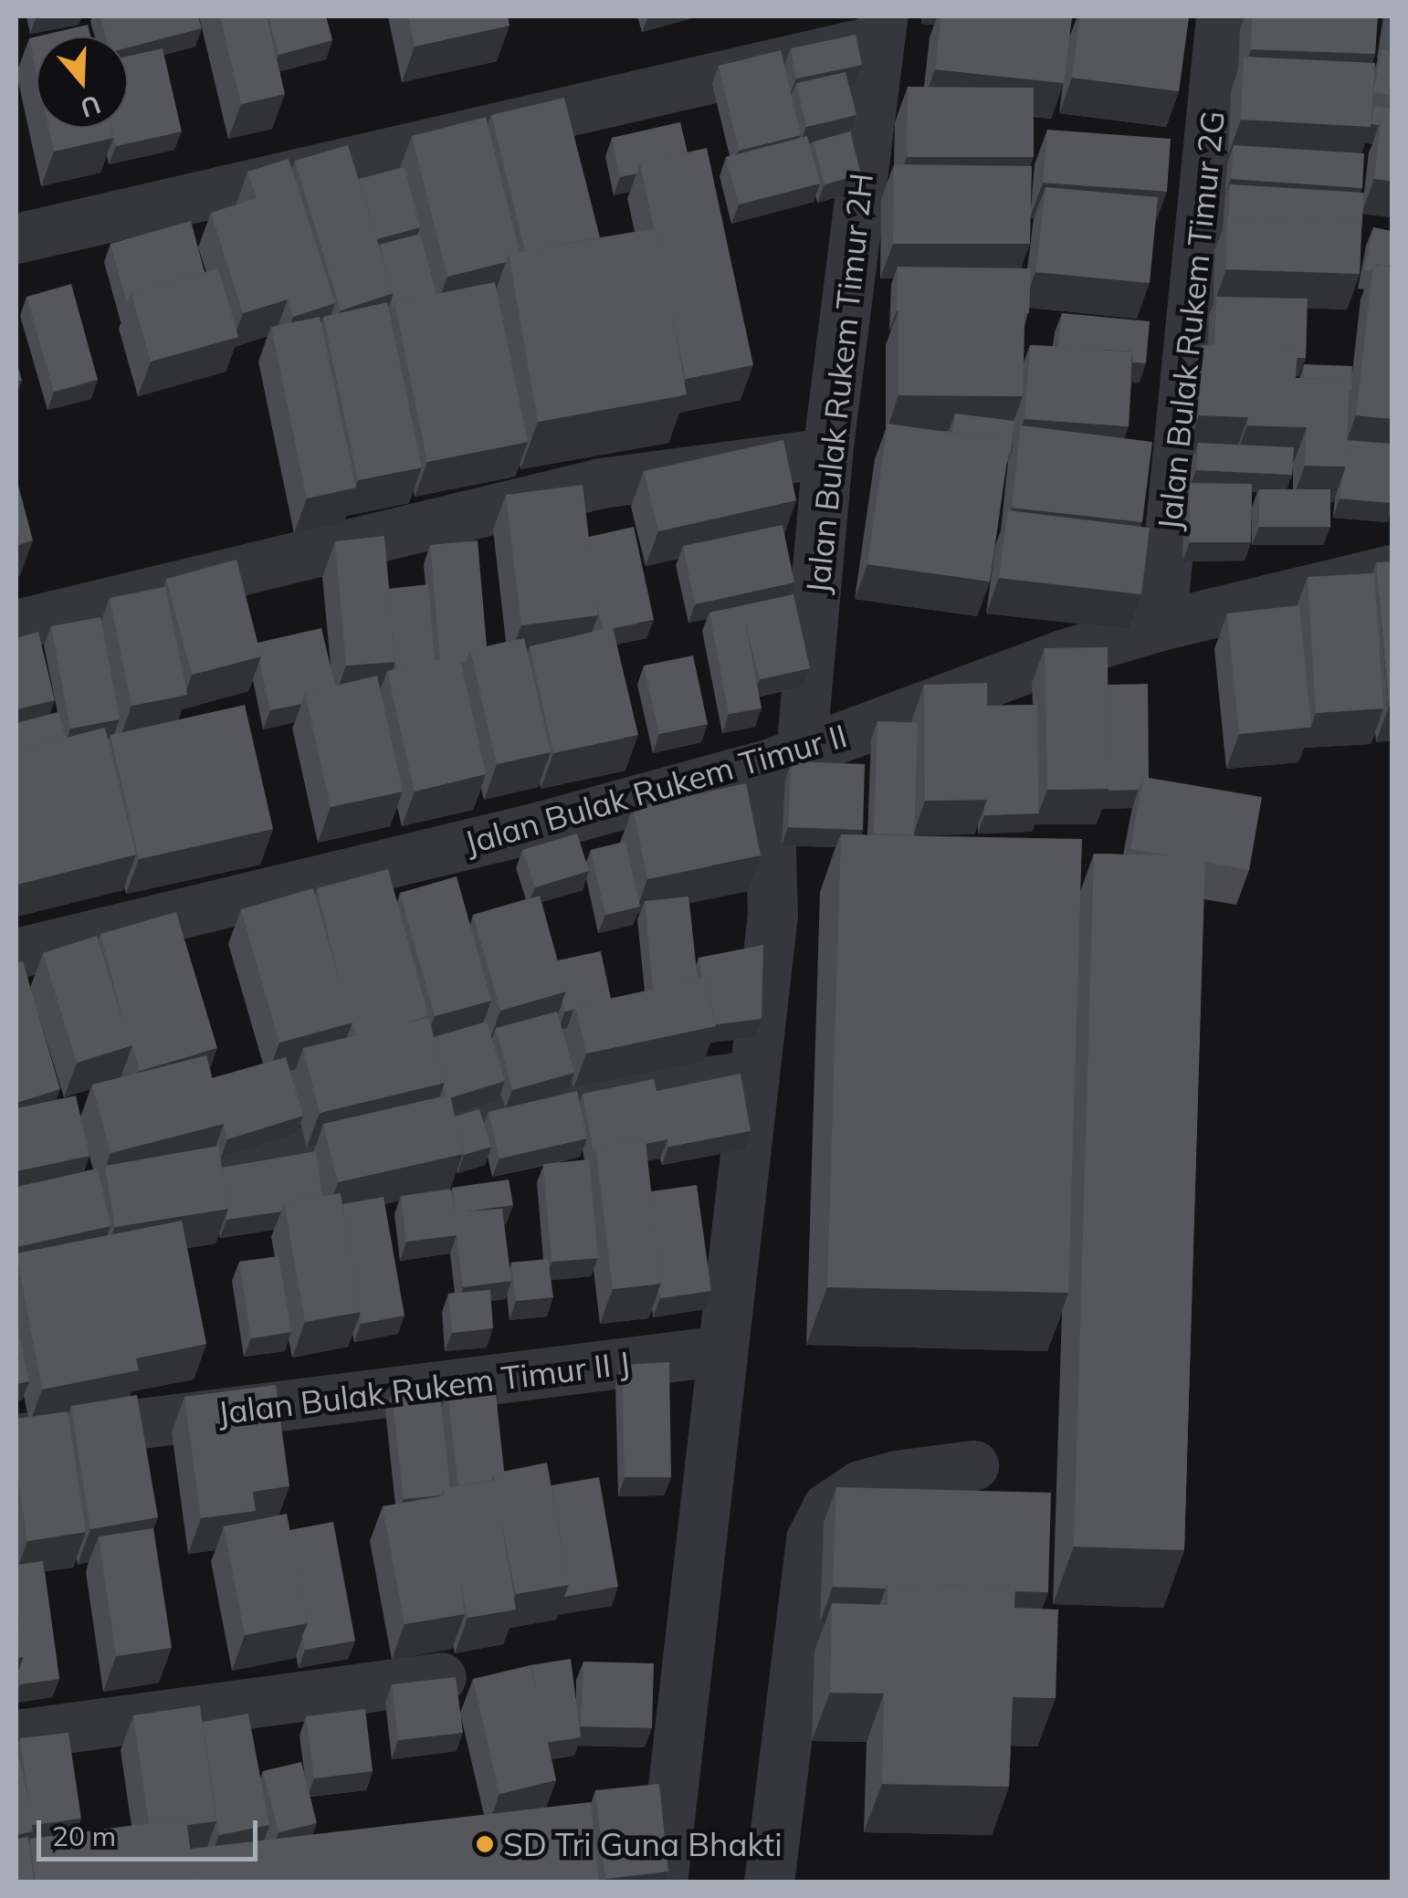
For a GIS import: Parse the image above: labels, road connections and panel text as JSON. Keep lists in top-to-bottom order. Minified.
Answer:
{"streets":{"street":["Jalan Bulak Rukem Timur 2G","Jalan Bulak Rukem Timur 2H","Jalan Bulak Rukem Timur II","Jalan Bulak Rukem Timur II J"]},"crossings":[["Jalan Bulak Rukem Timur 2G","Jalan Bulak Rukem Timur II"],["Jalan Bulak Rukem Timur 2H","Jalan Bulak Rukem Timur II"],["Jalan Bulak Rukem Timur 2H","Jalan Bulak Rukem Timur II J"]],"places":["SD Tri Guna Bhakti"],"scale_bar":"20 m","north":"bottom"}
